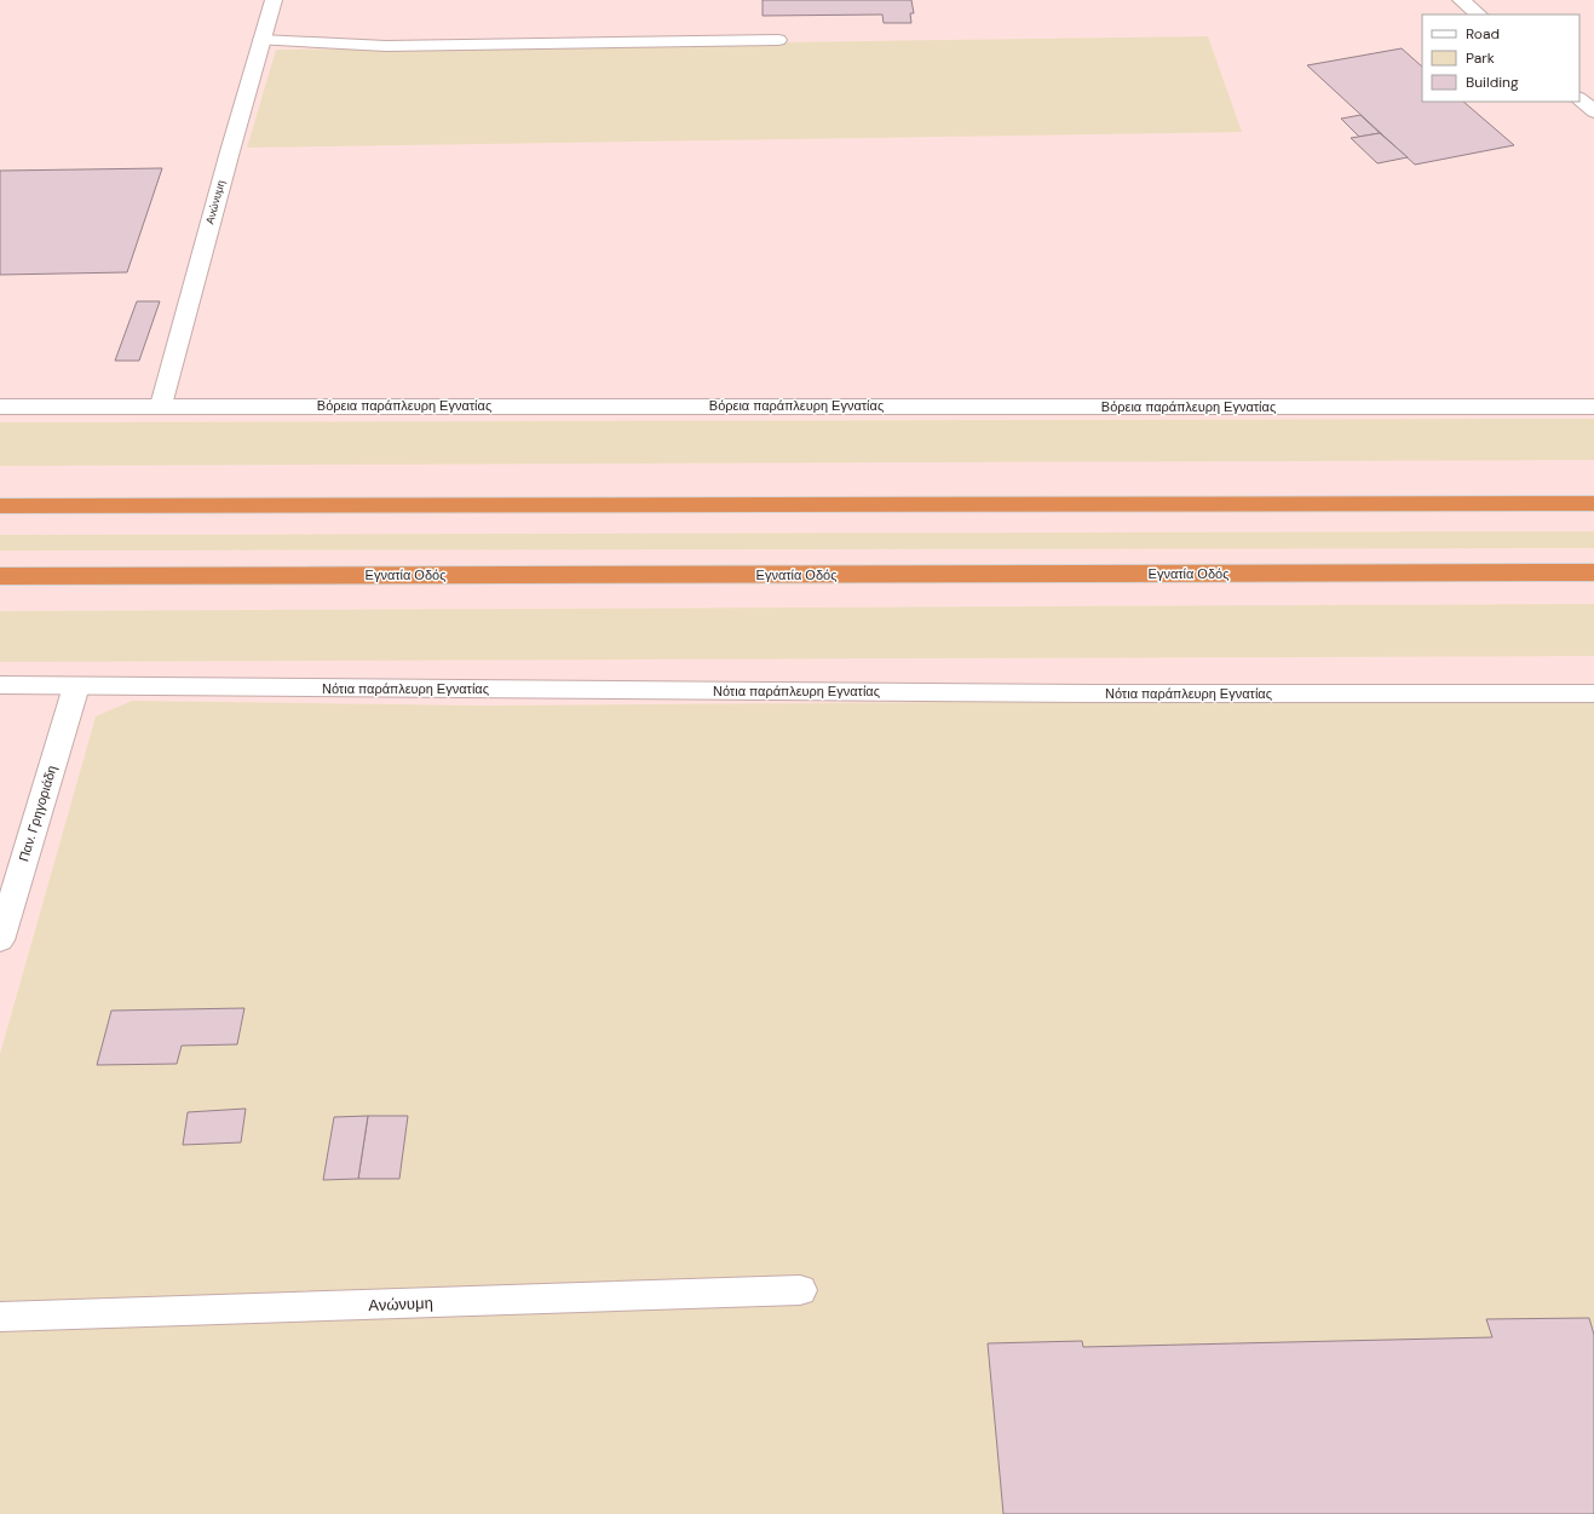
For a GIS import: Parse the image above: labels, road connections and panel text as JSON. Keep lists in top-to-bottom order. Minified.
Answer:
{"streets":{"highway":["Εγνατία Οδός"],"street":["Ανώνυμη","Βόρεια παράπλευρη Εγνατίας","Νότια παράπλευρη Εγνατίας","Παν. Γρηγοριάδη"]},"crossings":[["Ανώνυμη","Βόρεια παράπλευρη Εγνατίας"],["Νότια παράπλευρη Εγνατίας","Παν. Γρηγοριάδη"]],"legend":["Road","Park","Building"]}
